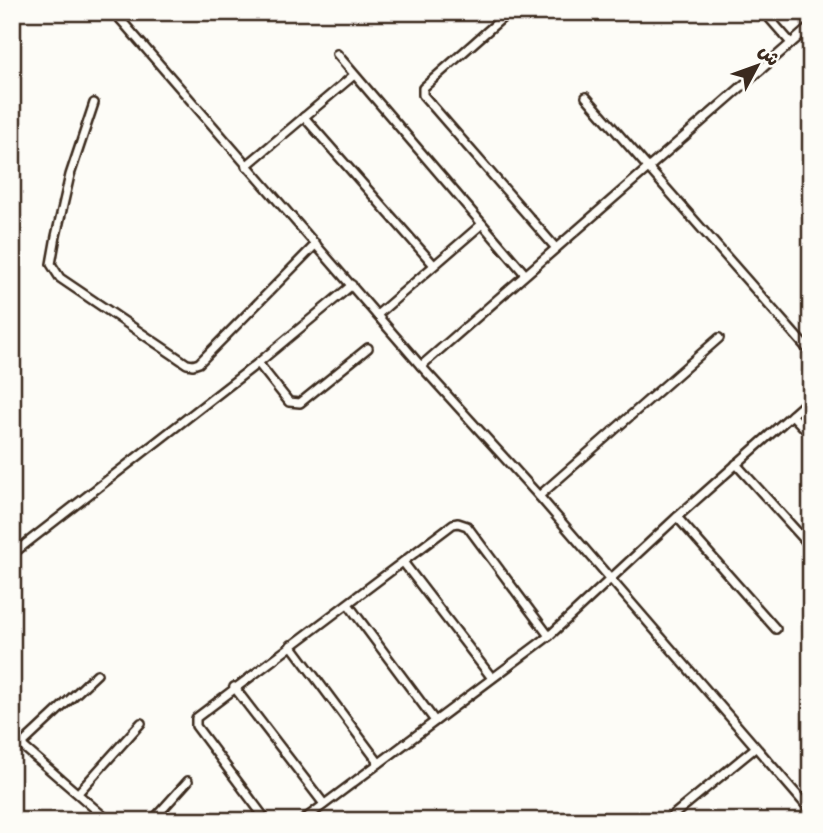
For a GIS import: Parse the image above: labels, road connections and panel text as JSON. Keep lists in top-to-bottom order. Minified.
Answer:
{"north":"top right"}
